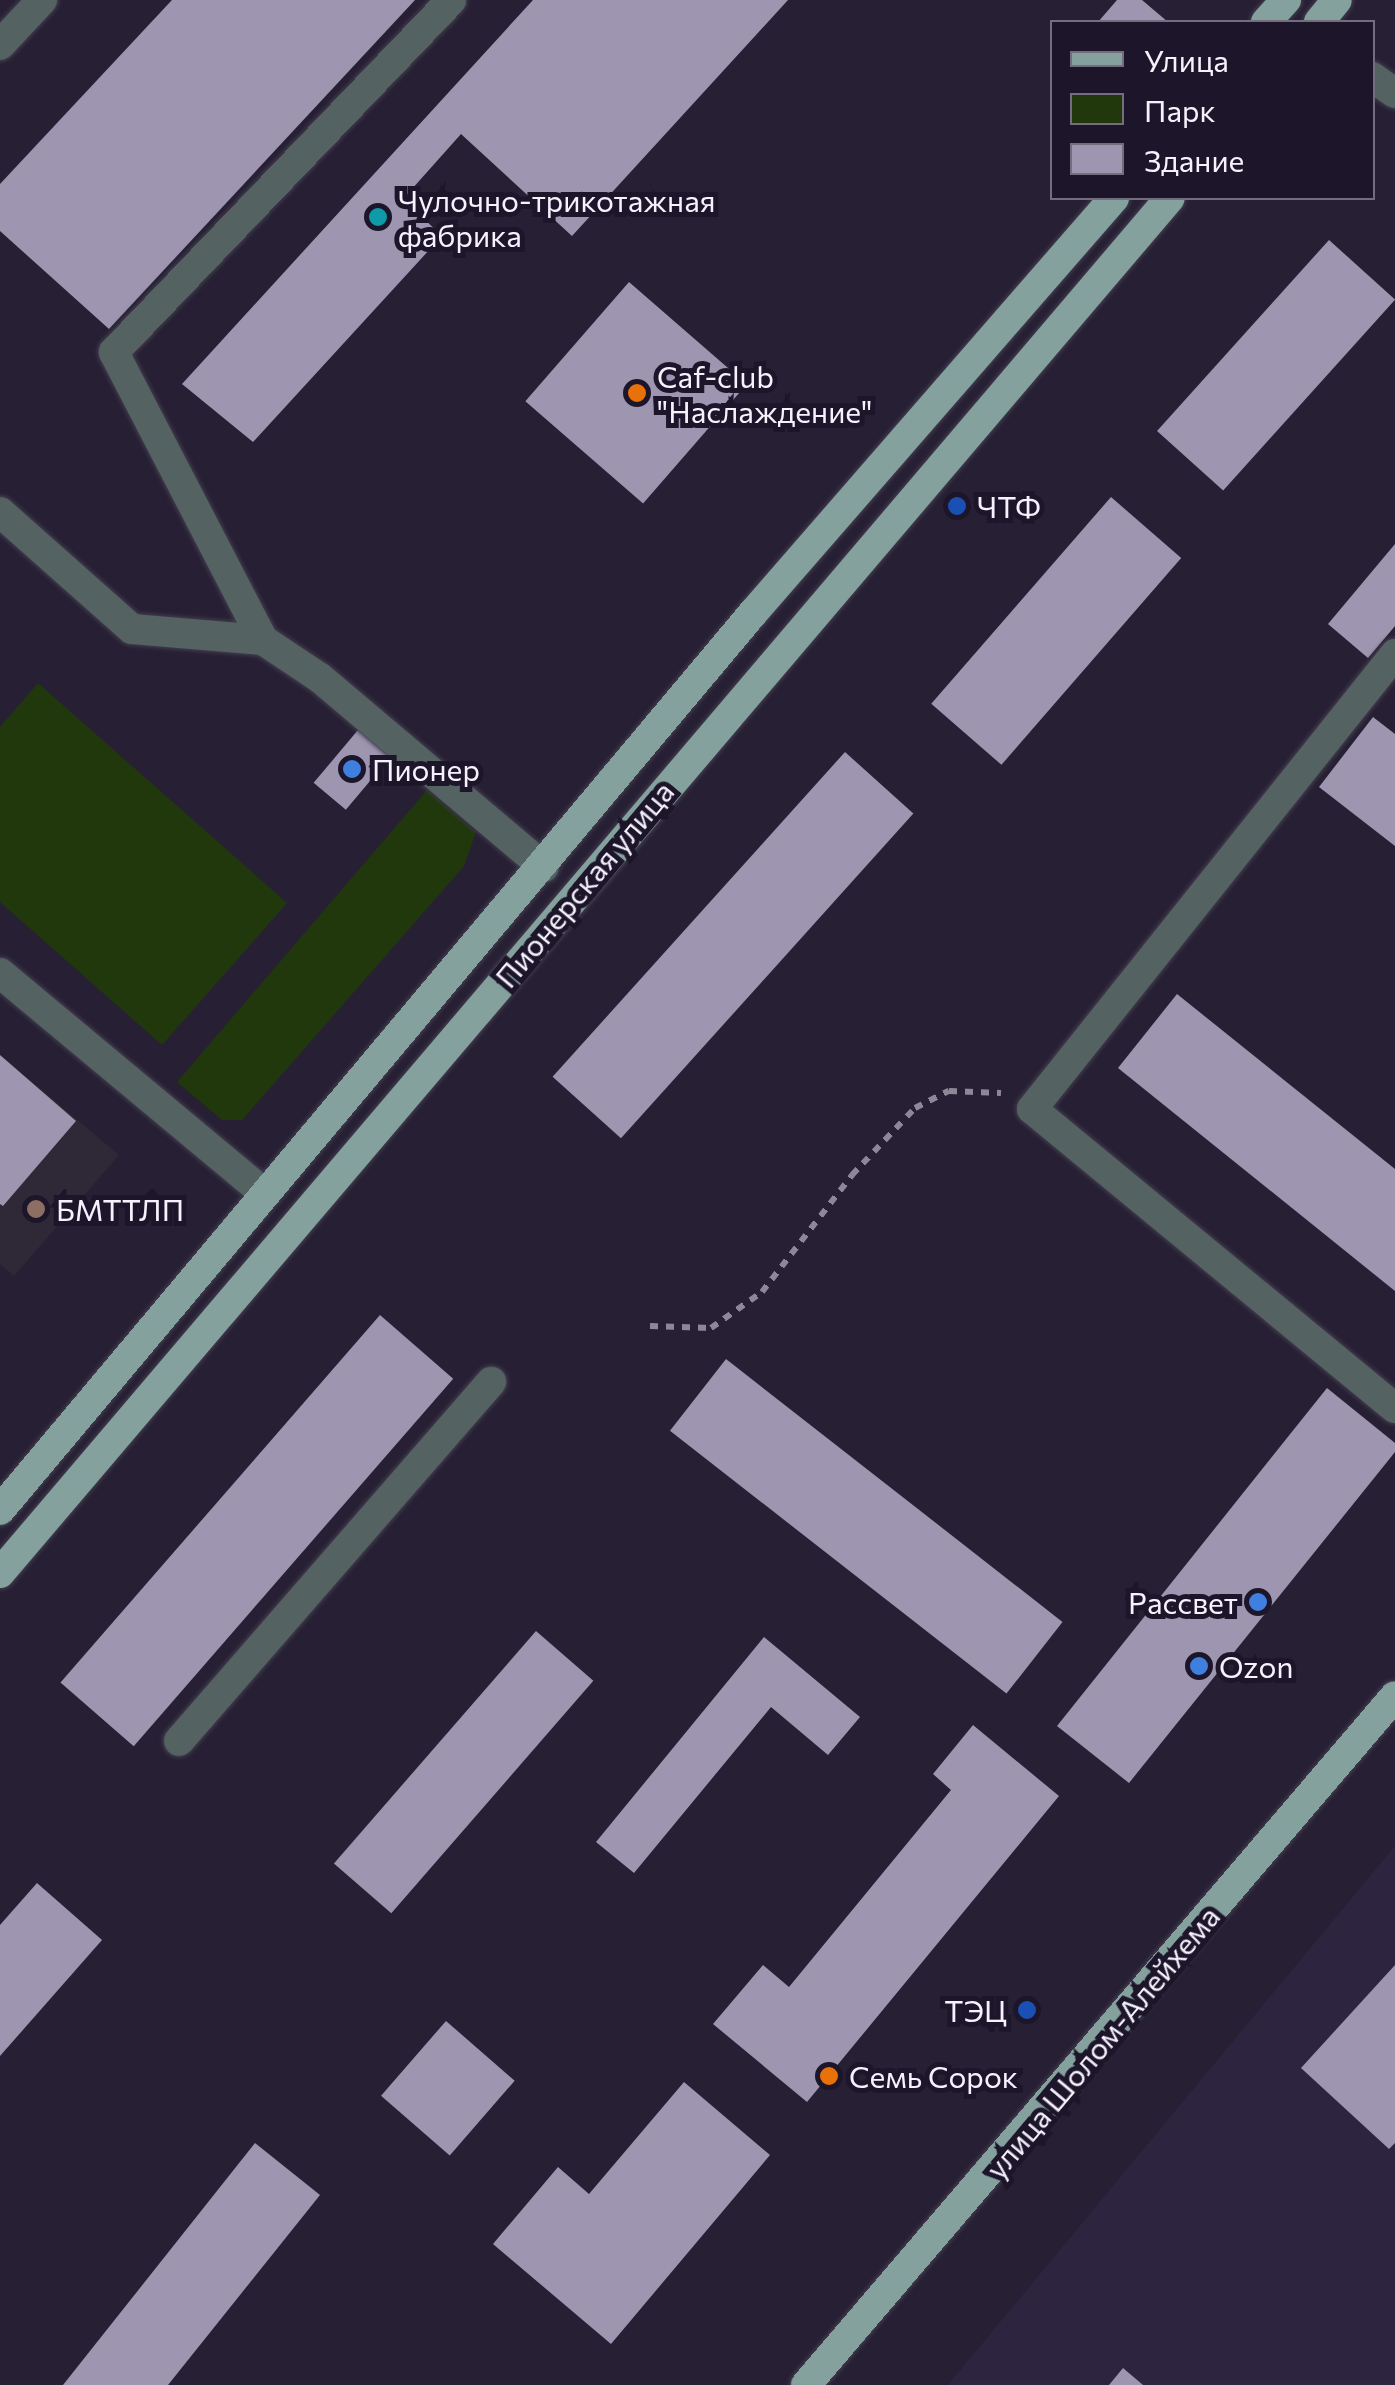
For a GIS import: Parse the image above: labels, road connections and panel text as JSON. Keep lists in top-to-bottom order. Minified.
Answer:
{"streets":{"main road":["Пионерская улица","улица Шолом-Алейхема"]},"places":["Чулочно-трикотажная фабрика","Caf-club \"Наслаждение\"","ЧТФ","Пионер","БМТТЛП","Рассвет","Ozon","ТЭЦ","Семь Сорок"],"legend":["Улица","Парк","Здание"]}
